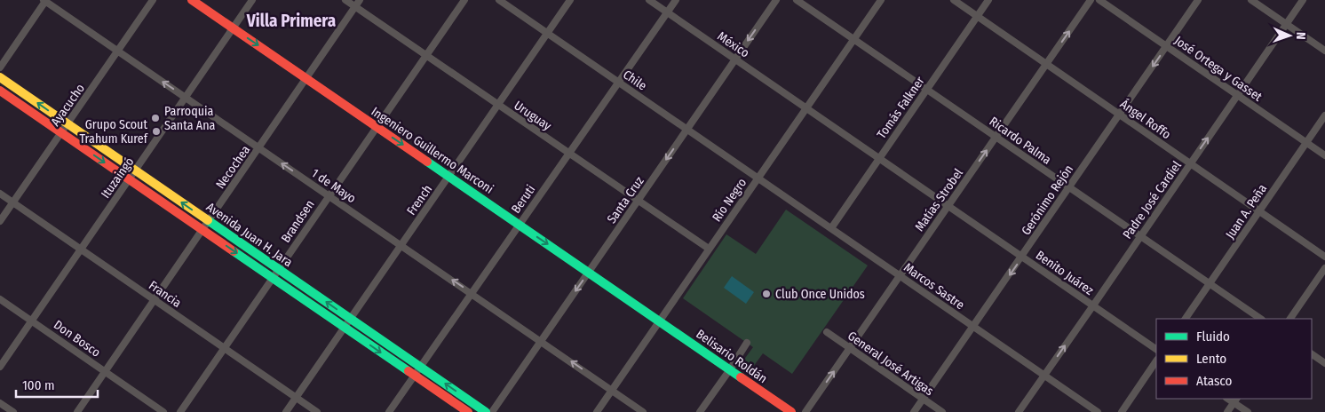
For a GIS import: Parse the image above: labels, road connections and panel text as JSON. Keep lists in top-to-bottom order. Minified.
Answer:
{"streets":{"main road":["Ingeniero Guillermo Marconi","Avenida Juan H. Jara","Belisario Roldán"],"street":["México","José Ortega y Gasset","Chile","Ayacucho","Tomás Falkner","Uruguay","Ángel Roffo","Ricardo Palma","Necochea","Ituzaingó","1 de Mayo","Beruti","French","Santa Cruz","Río Negro","Matías Strobel","Gerónimo Rejón","Padre José Cardiel","Juan A. Peña","Brandsen","Benito Juárez","Marcos Sastre","Francia","Don Bosco","General José Artigas"]},"crossings":[["México","Beruti"],["México","Santa Cruz"],["México","Río Negro"],["México","Benito Juárez"],["José Ortega y Gasset","Gerónimo Rejón"],["José Ortega y Gasset","Padre José Cardiel"],["José Ortega y Gasset","Juan A. Peña"],["Chile","Beruti"],["Chile","French"],["Chile","Santa Cruz"],["Chile","Río Negro"],["Chile","Marcos Sastre"],["Ayacucho","1 de Mayo"],["Ayacucho","Avenida Juan H. Jara"],["Ayacucho","Francia"],["Tomás Falkner","Ángel Roffo"],["Tomás Falkner","Ricardo Palma"],["Tomás Falkner","Benito Juárez"],["Tomás Falkner","Marcos Sastre"],["Uruguay","Necochea"],["Uruguay","Beruti"],["Uruguay","French"],["Uruguay","Santa Cruz"],["Uruguay","Río Negro"],["Uruguay","Brandsen"],["Ángel Roffo","Matías Strobel"],["Ángel Roffo","Gerónimo Rejón"],["Ángel Roffo","Padre José Cardiel"],["Ángel Roffo","Juan A. Peña"],["Ricardo Palma","Río Negro"],["Ricardo Palma","Matías Strobel"],["Ricardo Palma","Gerónimo Rejón"],["Ricardo Palma","Padre José Cardiel"],["Ricardo Palma","Juan A. Peña"],["Ingeniero Guillermo Marconi","Necochea"],["Ingeniero Guillermo Marconi","Ituzaingó"],["Ingeniero Guillermo Marconi","Beruti"],["Ingeniero Guillermo Marconi","French"],["Ingeniero Guillermo Marconi","Santa Cruz"],["Ingeniero Guillermo Marconi","Río Negro"],["Ingeniero Guillermo Marconi","Brandsen"],["Ingeniero Guillermo Marconi","Belisario Roldán"],["Necochea","1 de Mayo"],["Necochea","Avenida Juan H. Jara"],["Necochea","Francia"],["Necochea","Don Bosco"],["Ituzaingó","1 de Mayo"],["Ituzaingó","Avenida Juan H. Jara"],["Ituzaingó","Francia"],["Ituzaingó","Don Bosco"],["1 de Mayo","Beruti"],["1 de Mayo","French"],["1 de Mayo","Santa Cruz"],["1 de Mayo","Río Negro"],["1 de Mayo","Brandsen"],["Beruti","Avenida Juan H. Jara"],["French","Avenida Juan H. Jara"],["French","Francia"],["Río Negro","Benito Juárez"],["Río Negro","Marcos Sastre"],["Río Negro","Belisario Roldán"],["Matías Strobel","Benito Juárez"],["Matías Strobel","Marcos Sastre"],["Matías Strobel","General José Artigas"],["Gerónimo Rejón","Benito Juárez"],["Gerónimo Rejón","Marcos Sastre"],["Gerónimo Rejón","General José Artigas"],["Padre José Cardiel","Benito Juárez"],["Padre José Cardiel","Marcos Sastre"],["Brandsen","Avenida Juan H. Jara"],["Brandsen","Francia"]],"one_way":["Ingeniero Guillermo Marconi","1 de Mayo","Santa Cruz","Matías Strobel"],"districts":["Villa Primera"],"places":["Parroquia Santa Ana","Grupo Scout Trahum Kuref","Club Once Unidos"],"legend":["Fluido","Lento","Atasco"],"scale_bar":"100 m","north":"right"}
